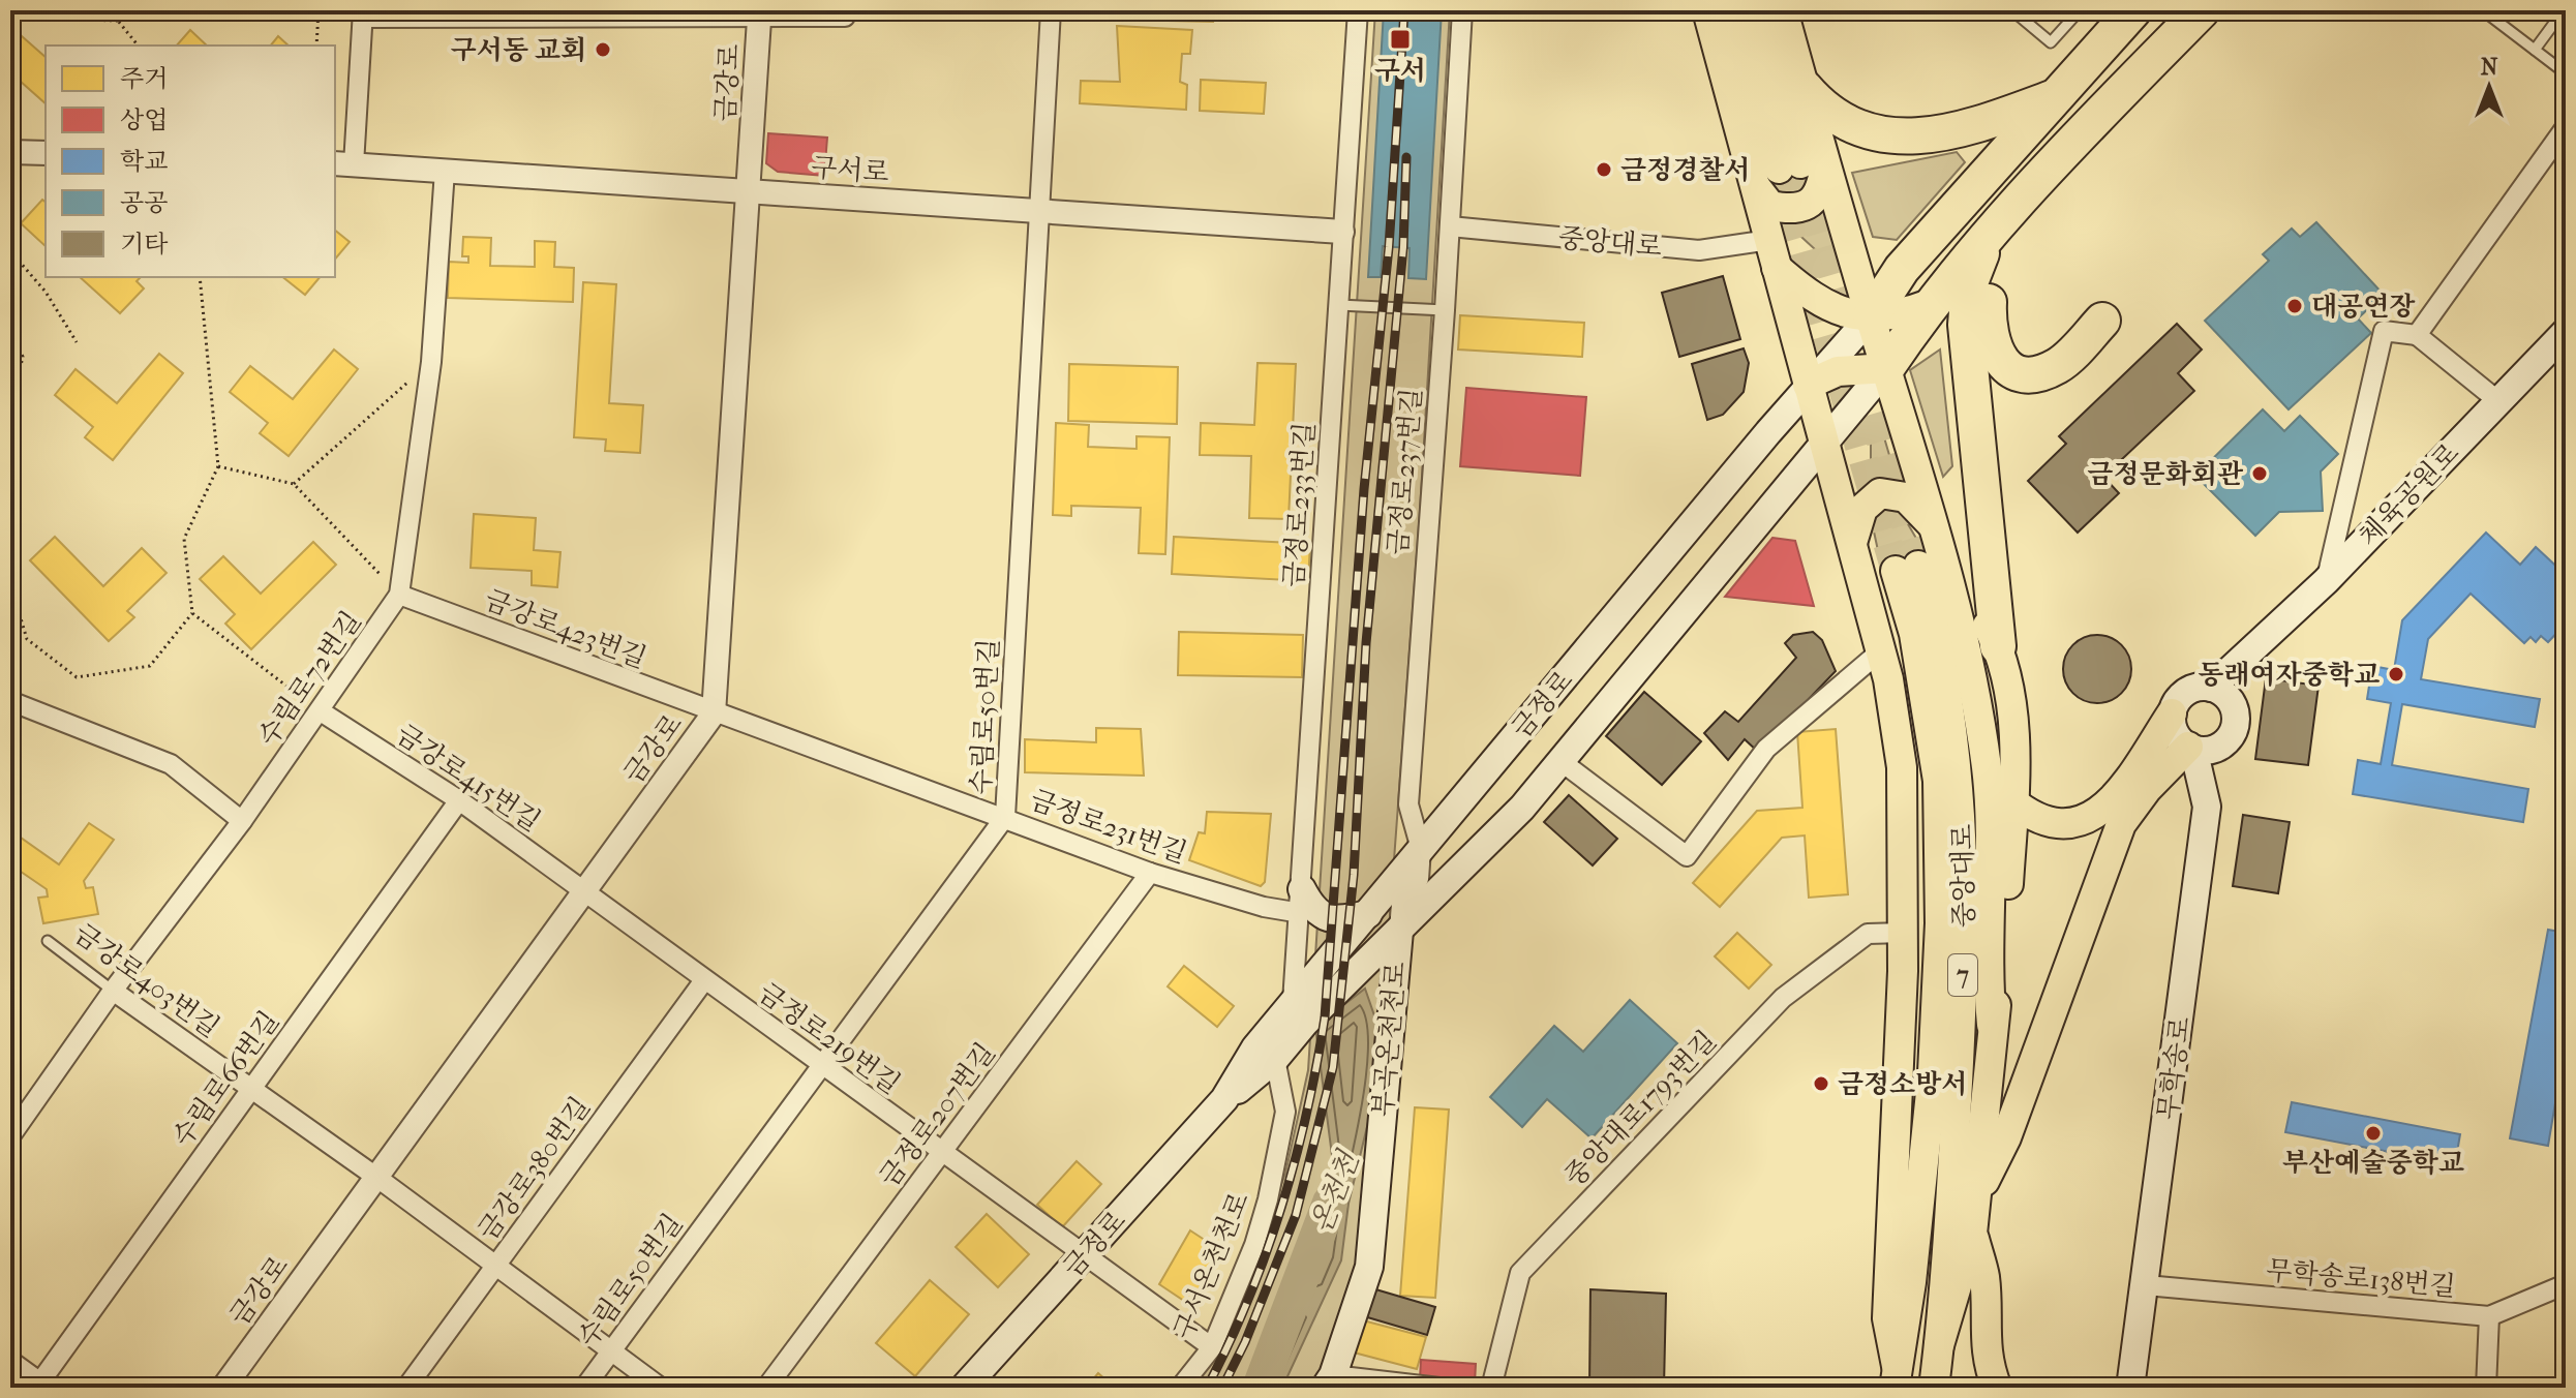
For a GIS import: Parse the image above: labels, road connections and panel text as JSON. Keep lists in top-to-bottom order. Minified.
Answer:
{"streets":{"main road":["중앙대로","체육공원로","금정로","7","부곡온천천로","무학송로"],"street":["금강로","구서로","금정로237번길","금정로233번길","금강로423번길","수림로72번길","수림로50번길","금강로415번길","금정로231번길","금강로403번길","금정로219번길","수림로66번길","중앙대로1793번길","금정로207번길","금강로380번길","구서온천천로","무학송로138번길"]},"crossings":[["금강로","구서로"],["금강로","금강로423번길"],["금강로","금강로415번길"],["금강로","금정로231번길"],["금강로","금강로403번길"],["금강로","금정로219번길"],["구서로","금정로233번길"],["구서로","수림로72번길"],["구서로","수림로50번길"],["중앙대로","금정로237번길"],["금정로237번길","금정로"],["금정로237번길","부곡온천천로"],["체육공원로","무학송로"],["금정로233번길","금정로"],["금정로233번길","금정로231번길"],["금강로423번길","수림로72번길"],["금강로423번길","금정로231번길"],["수림로72번길","금강로415번길"],["수림로72번길","금강로403번길"],["금정로","금정로219번길"],["금정로","부곡온천천로"],["금정로","구서온천천로"],["수림로50번길","금정로231번길"],["수림로50번길","금정로219번길"],["금강로415번길","금정로219번길"],["금강로415번길","수림로66번길"],["금정로231번길","금정로207번길"],["금강로403번길","수림로66번길"],["금정로219번길","금정로207번길"],["금정로219번길","금강로380번길"],["금정로219번길","구서온천천로"],["무학송로","무학송로138번길"]],"water":["온천천"],"places":{"transit":["구서"],"other":["구서동 교회","금정경찰서","대공연장","금정문화회관","동래여자중학교","금정소방서","부산예술중학교"]},"legend":["주거","상업","학교","공공","기타"],"north":"top"}
